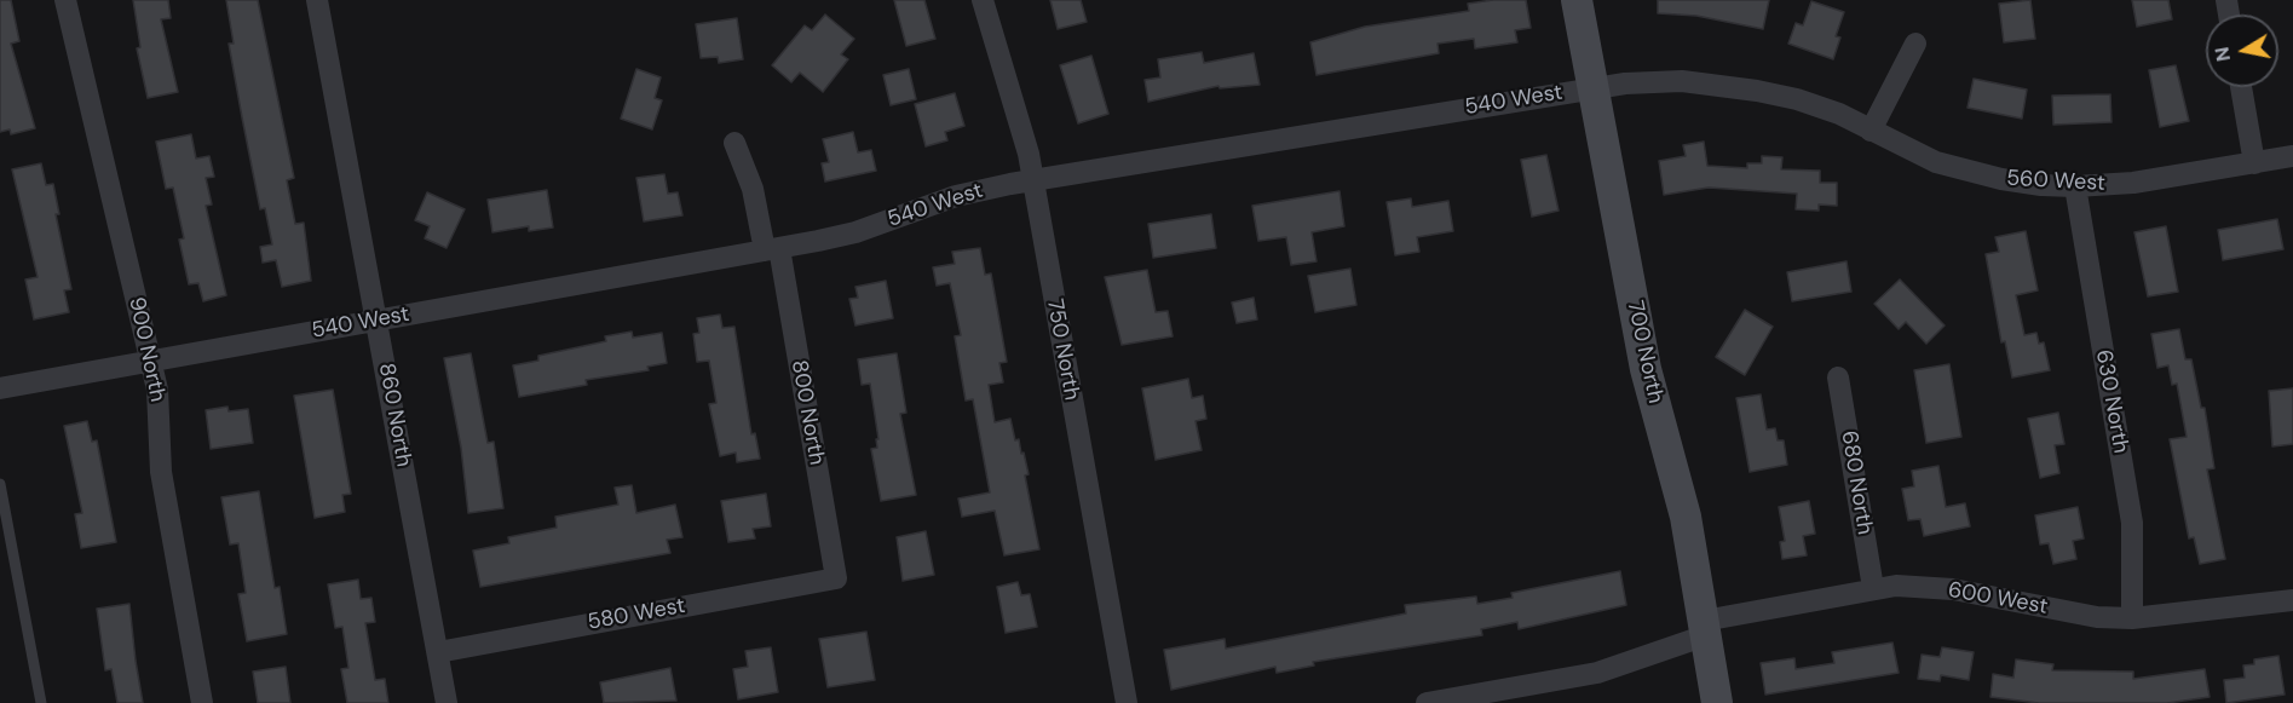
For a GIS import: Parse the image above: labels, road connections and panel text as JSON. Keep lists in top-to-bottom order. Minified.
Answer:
{"streets":{"street":["540 West","560 West","900 North","750 North","700 North","630 North","800 North","860 North","680 North","600 West","580 West"]},"crossings":[["540 West","560 West"],["540 West","900 North"],["540 West","750 North"],["540 West","700 North"],["540 West","800 North"],["540 West","860 North"],["560 West","630 North"],["700 North","600 West"],["630 North","600 West"],["800 North","580 West"],["860 North","580 West"],["680 North","600 West"]],"north":"left"}
